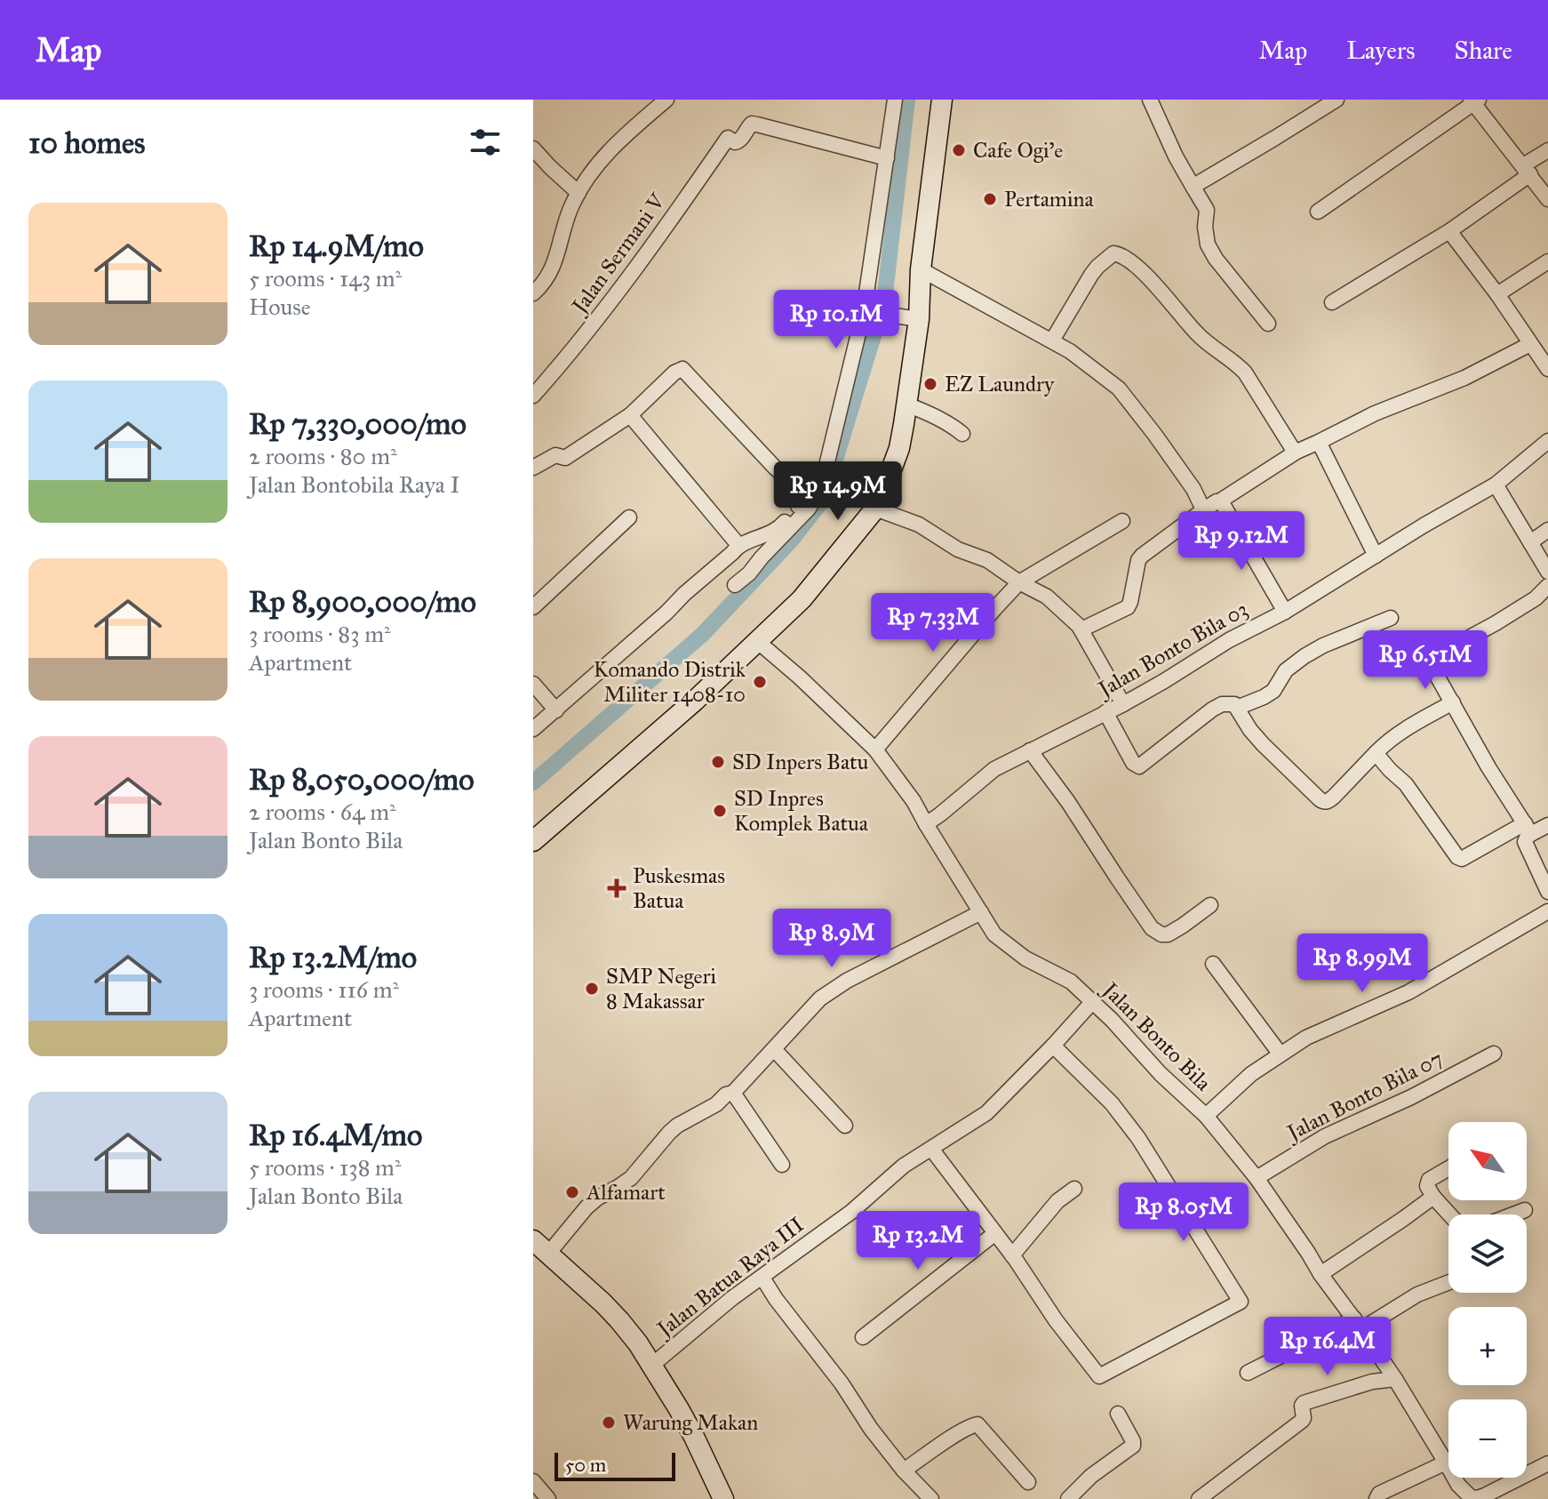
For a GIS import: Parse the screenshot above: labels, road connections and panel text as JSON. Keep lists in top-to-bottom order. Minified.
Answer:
{"streets":{"street":["Jalan Sermani V","Jalan Bonto Bila 03","Jalan Bonto Bila","Jalan Bonto Bila 07","Jalan Batua Raya III"]},"crossings":[["Jalan Bonto Bila 03","Jalan Bonto Bila"],["Jalan Bonto Bila","Jalan Bonto Bila 07"],["Jalan Bonto Bila","Jalan Batua Raya III"]],"places":{"other":["Cafe Ogi'e","Pertamina","EZ Laundry","Komando Distrik Militer 1408-10","SD Inpers Batu","SD Inpres Komplek Batua","SMP Negeri 8 Makassar","Alfamart","Warung Makan"],"health":["Puskesmas Batua"]},"scale_bar":"50 m","north":"top left","page":{"header":"Map","nav":["Map","Layers","Share"],"heading":"10 homes","list":[{"name":"Rp 14.9M/mo","note":"5 rooms · 143 m² · House"},{"name":"Rp 7,330,000/mo","note":"2 rooms · 80 m² · Jalan Bontobila Raya I"},{"name":"Rp 8,900,000/mo","note":"3 rooms · 83 m² · Apartment"},{"name":"Rp 8,050,000/mo","note":"2 rooms · 64 m² · Jalan Bonto Bila"},{"name":"Rp 13.2M/mo","note":"3 rooms · 116 m² · Apartment"},{"name":"Rp 16.4M/mo","note":"5 rooms · 138 m² · Jalan Bonto Bila"}],"price":["Rp 10.1M","Rp 14.9M","Rp 9.12M","Rp 7.33M","Rp 6.51M","Rp 8.9M","Rp 8.99M","Rp 8.05M","Rp 13.2M","Rp 16.4M"],"map_buttons":["+","−"],"scale":"50 m"}}
